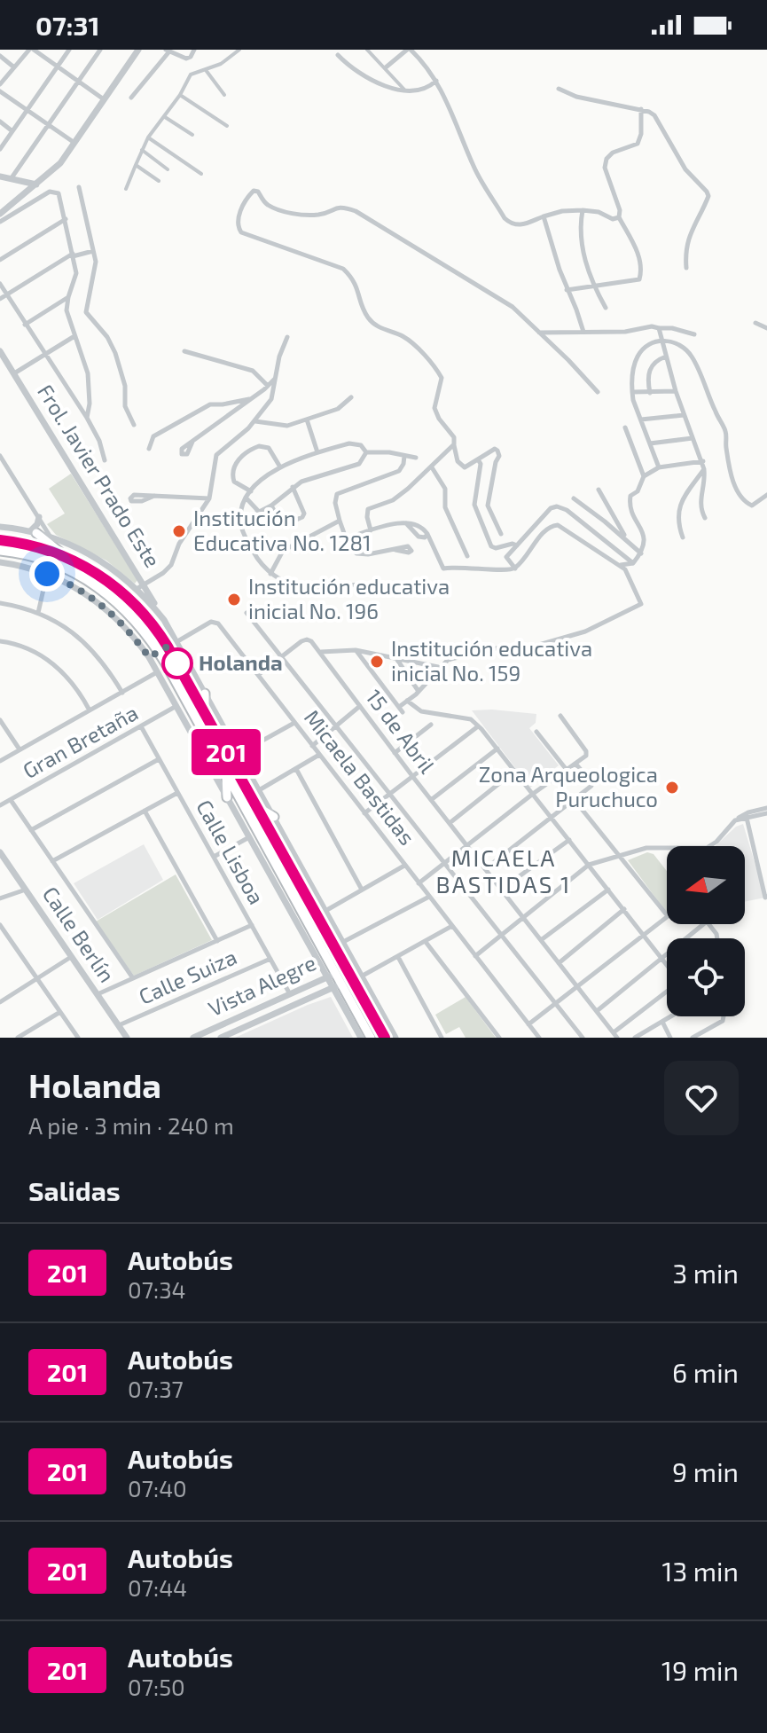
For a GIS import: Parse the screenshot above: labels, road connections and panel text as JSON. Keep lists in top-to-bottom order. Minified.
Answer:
{"streets":{"street":["Frol. Javier Prado Este","15 de Abril","Gran Bretaña","Micaela Bastidas","Calle Lisboa","Calle Berlín","Calle Suiza","Vista Alegre"]},"crossings":[["Frol. Javier Prado Este","Micaela Bastidas"],["Frol. Javier Prado Este","Vista Alegre"],["Gran Bretaña","Calle Lisboa"],["Calle Lisboa","Calle Suiza"],["Calle Lisboa","Vista Alegre"],["Calle Berlín","Calle Suiza"]],"districts":["MICAELA BASTIDAS 1"],"places":["Institución Educativa No. 1281","Institución educativa inicial No. 196","Institución educativa inicial No. 159","Holanda","Zona Arqueologica Puruchuco"],"lines":["bus line 201"],"north":"left","page":{"status":"07:31","on_map":"201","heading":[["Holanda","A pie · 3 min · 240 m"],"Salidas"],"list":[{"mark":"201","name":"Autobús","note":"07:34","value":"3 min"},{"mark":"201","name":"Autobús","note":"07:37","value":"6 min"},{"mark":"201","name":"Autobús","note":"07:40","value":"9 min"},{"mark":"201","name":"Autobús","note":"07:44","value":"13 min"},{"mark":"201","name":"Autobús","note":"07:50","value":"19 min"}]}}
